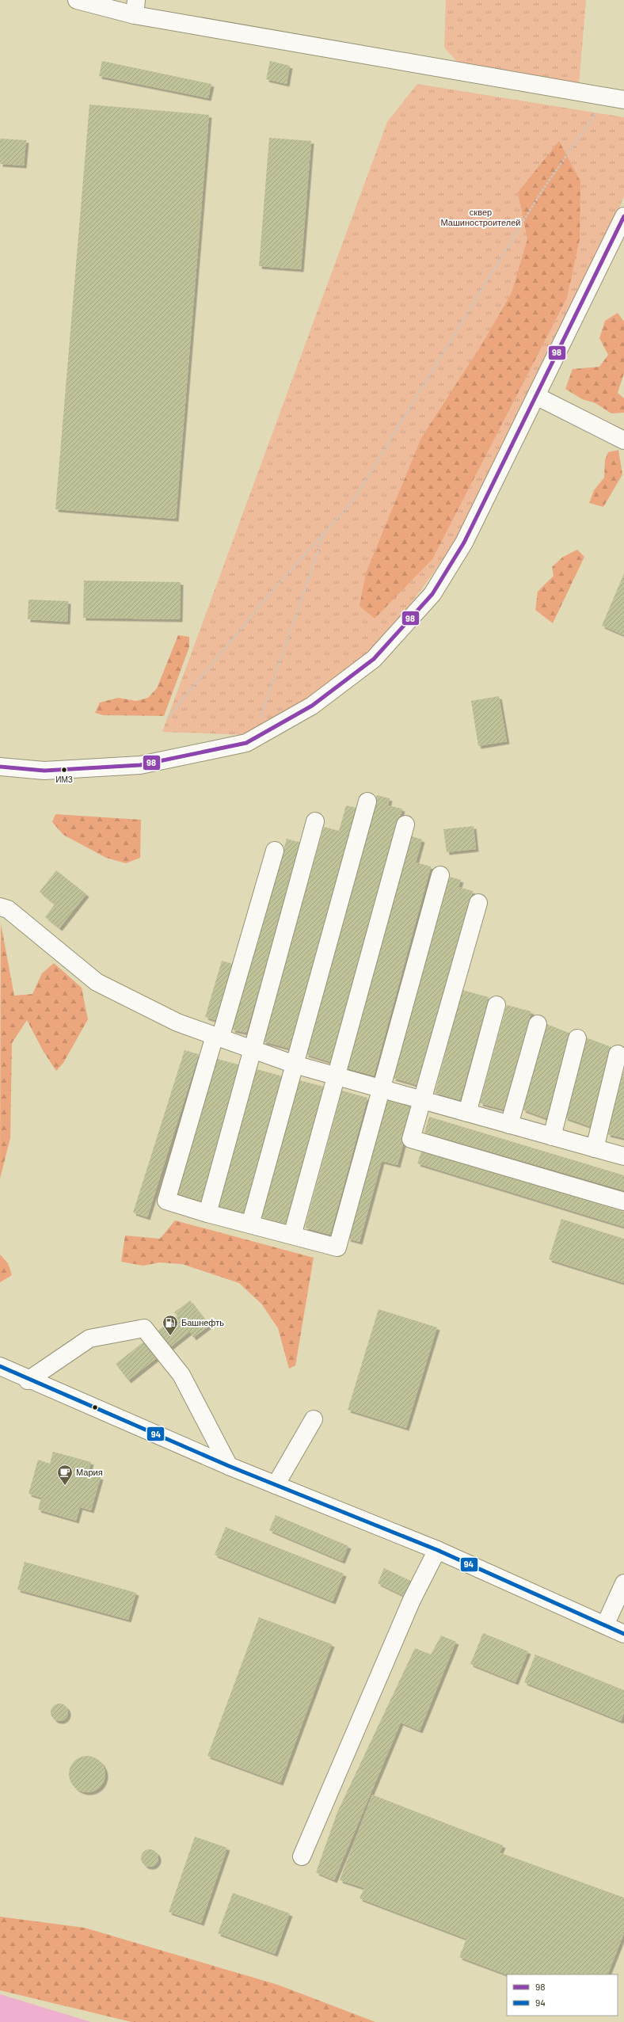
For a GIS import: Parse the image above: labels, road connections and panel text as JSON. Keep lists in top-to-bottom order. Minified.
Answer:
{"parks":["сквер Машиностроителей"],"places":{"other":["ИМЗ"],"fuel station":["Башнефть"],"cafe":["Мария"]},"lines":["transit line 98","transit line 94"],"legend":["98","94"]}
